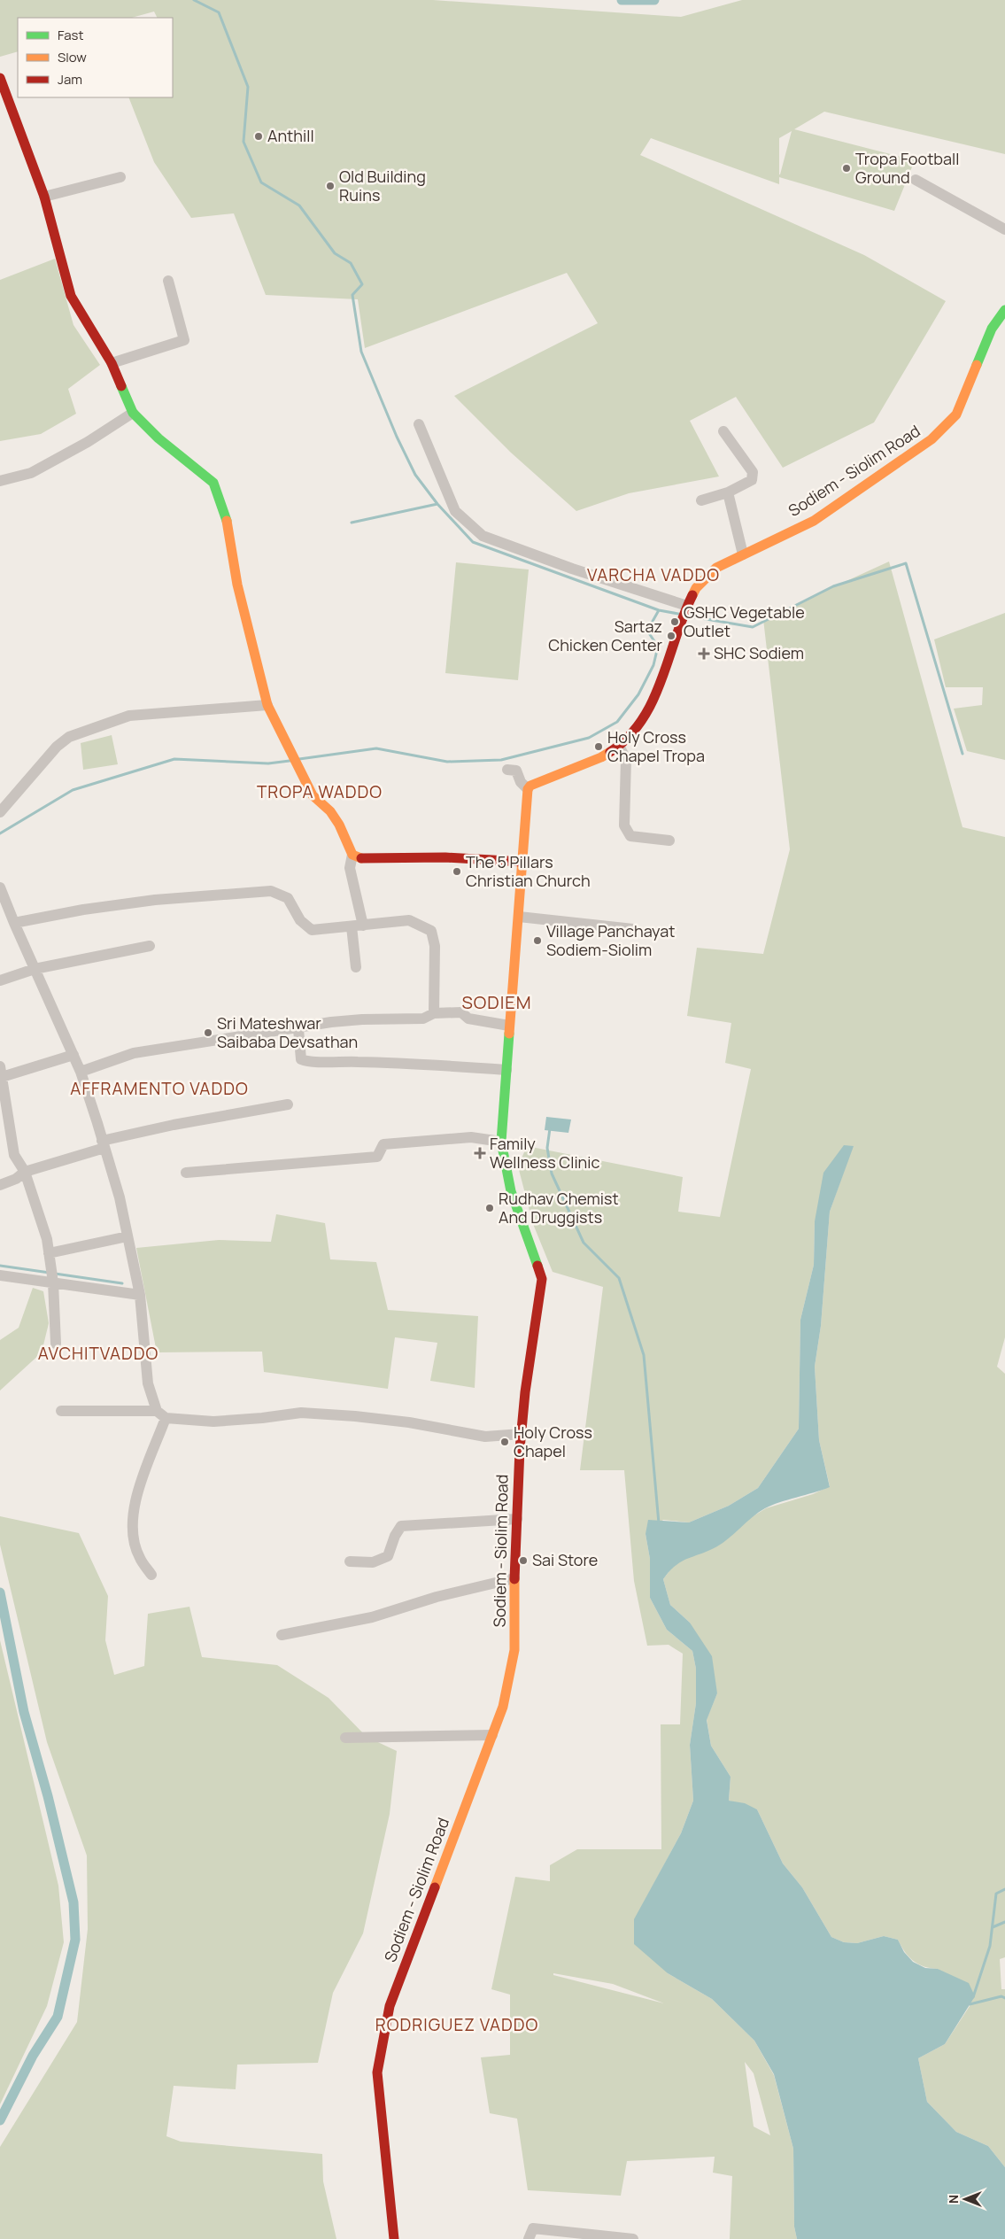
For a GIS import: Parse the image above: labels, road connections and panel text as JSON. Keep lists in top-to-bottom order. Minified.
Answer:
{"streets":{"main road":["Sodiem - Siolim Road"]},"districts":["VARCHA VADDO","TROPA WADDO","SODIEM","AFFRAMENTO VADDO","AVCHITVADDO","RODRIGUEZ VADDO"],"places":{"other":["Anthill","Tropa Football Ground","Old Building Ruins","GSHC Vegetable Outlet","Sartaz Chicken Center","Holy Cross Chapel Tropa","The 5 Pillars Christian Church","Village Panchayat Sodiem-Siolim","Sri Mateshwar Saibaba Devsathan","Rudhav Chemist And Druggists","Holy Cross Chapel","Sai Store"],"health":["SHC Sodiem","Family Wellness Clinic"]},"legend":["Fast","Slow","Jam"],"north":"left"}
